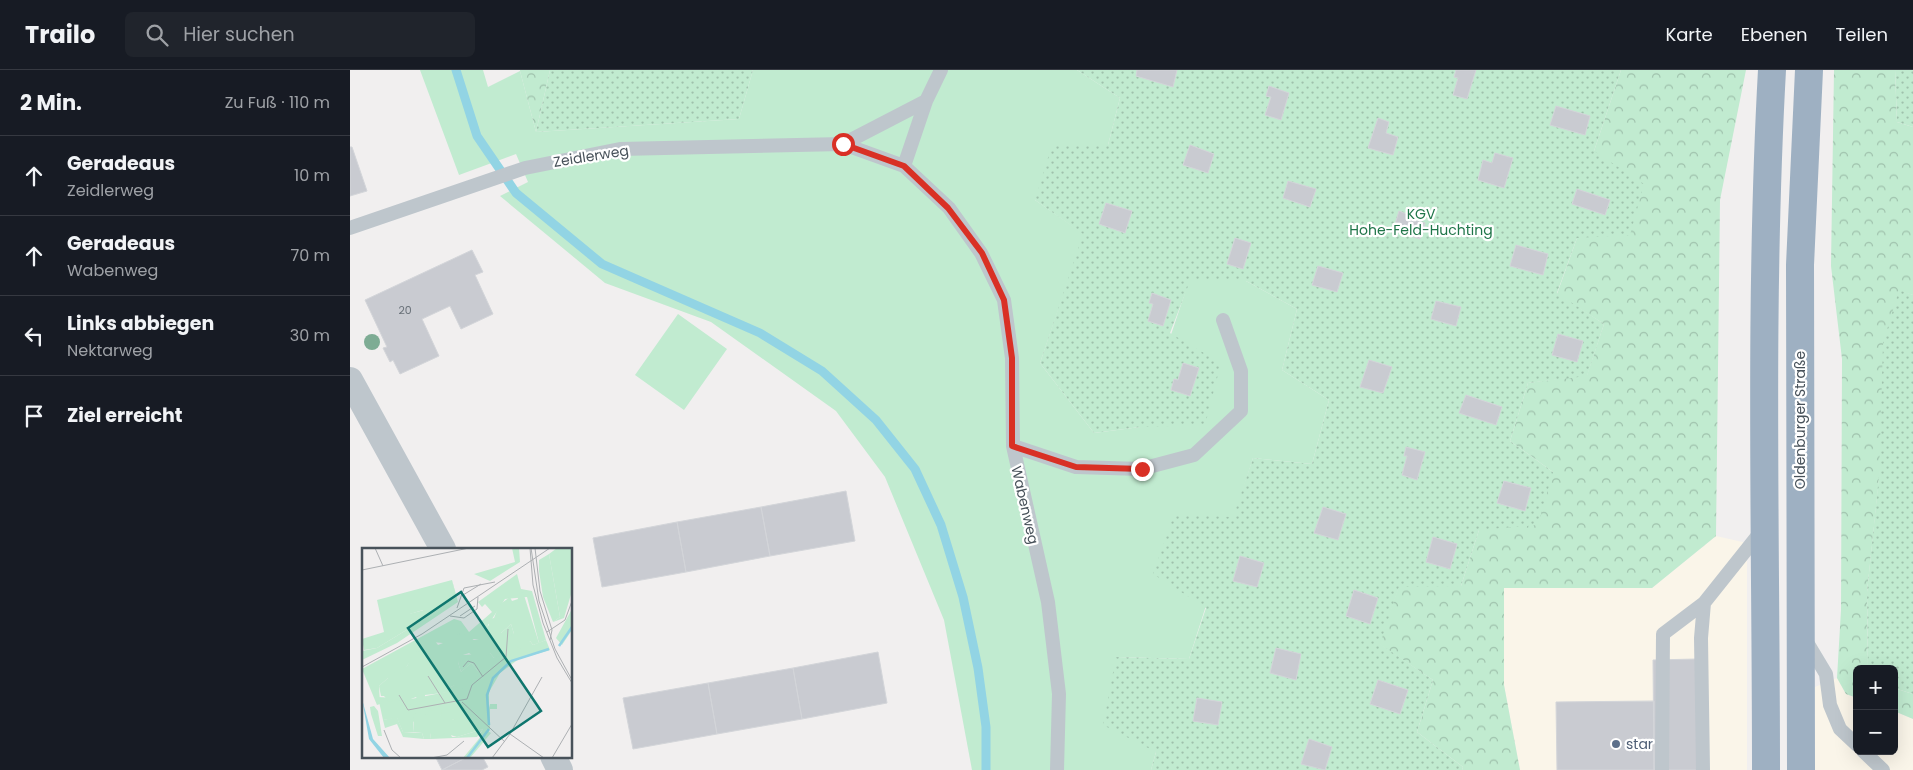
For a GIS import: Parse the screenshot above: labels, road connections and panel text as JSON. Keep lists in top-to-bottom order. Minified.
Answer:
{"streets":{"highway":["Oldenburger Straße"],"lane":["Zeidlerweg","Wabenweg"]},"crossings":[["Zeidlerweg","Wabenweg"]],"parks":["KGV Hohe-Feld-Huchting"],"places":["star"],"house_numbers":["20"],"page":{"header":"Trailo","search":"Hier suchen","nav":["Karte","Ebenen","Teilen"],"heading":["2 Min.","Zu Fuß · 110 m"],"list":[["Geradeaus","Zeidlerweg","10 m"],["Geradeaus","Wabenweg","70 m"],["Links abbiegen","Nektarweg","30 m"],"Ziel erreicht"],"map_buttons":["+","−"]}}
